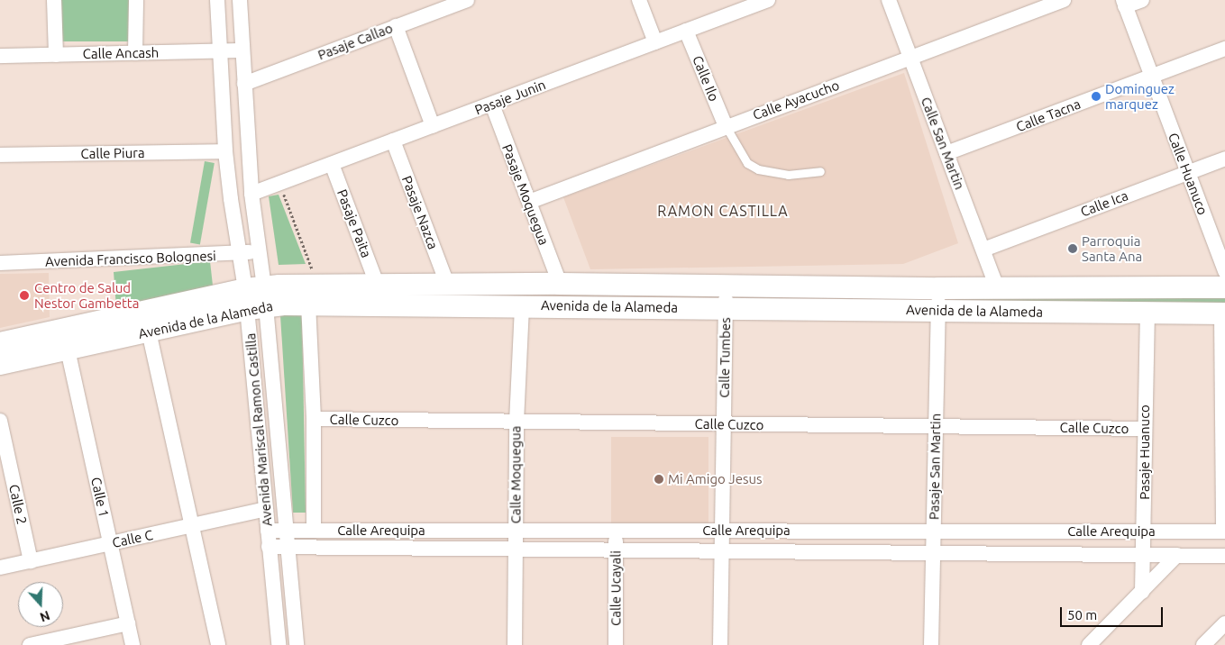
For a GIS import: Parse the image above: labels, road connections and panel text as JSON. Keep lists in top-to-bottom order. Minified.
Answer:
{"streets":{"street":["Pasaje Callao","Calle Ancash","Calle Ilo","Pasaje Junin","Calle Ayacucho","Calle Tacna","Calle San Martin","Calle Piura","Calle Huanuco","Pasaje Moquegua","Calle Ica","Pasaje Nazca","Pasaje Paita","Avenida Francisco Bolognesi","Avenida de la Alameda","Calle Tumbes","Calle Cuzco","Avenida Mariscal Ramon Castilla","Pasaje Huanuco","Pasaje San Martin","Calle Moquegua","Calle 1","Calle 2","Calle Arequipa","Calle C","Calle Ucayali"]},"crossings":[["Pasaje Callao","Avenida Mariscal Ramon Castilla"],["Calle Ancash","Avenida Mariscal Ramon Castilla"],["Calle Ilo","Pasaje Junin"],["Calle Ilo","Calle Ayacucho"],["Pasaje Junin","Pasaje Moquegua"],["Pasaje Junin","Pasaje Nazca"],["Pasaje Junin","Pasaje Paita"],["Pasaje Junin","Avenida Mariscal Ramon Castilla"],["Calle Ayacucho","Calle San Martin"],["Calle Ayacucho","Pasaje Moquegua"],["Calle Tacna","Calle San Martin"],["Calle Tacna","Calle Huanuco"],["Calle San Martin","Calle Ica"],["Calle San Martin","Avenida de la Alameda"],["Calle Piura","Avenida Mariscal Ramon Castilla"],["Calle Huanuco","Calle Ica"],["Pasaje Moquegua","Avenida de la Alameda"],["Pasaje Nazca","Avenida de la Alameda"],["Pasaje Paita","Avenida de la Alameda"],["Avenida Francisco Bolognesi","Avenida Mariscal Ramon Castilla"],["Avenida de la Alameda","Calle Tumbes"],["Avenida de la Alameda","Avenida Mariscal Ramon Castilla"],["Avenida de la Alameda","Pasaje Huanuco"],["Avenida de la Alameda","Pasaje San Martin"],["Avenida de la Alameda","Calle Moquegua"],["Avenida de la Alameda","Calle 1"],["Calle Tumbes","Calle Cuzco"],["Calle Tumbes","Calle Arequipa"],["Calle Cuzco","Pasaje Huanuco"],["Calle Cuzco","Pasaje San Martin"],["Calle Cuzco","Calle Moquegua"],["Avenida Mariscal Ramon Castilla","Calle Arequipa"],["Avenida Mariscal Ramon Castilla","Calle C"],["Pasaje Huanuco","Calle Arequipa"],["Pasaje San Martin","Calle Arequipa"],["Calle Moquegua","Calle Arequipa"],["Calle 1","Calle C"],["Calle 2","Calle C"],["Calle Arequipa","Calle Ucayali"]],"districts":["RAMON CASTILLA"],"places":["Dominguez marquez","Parroquia Santa Ana","Centro de Salud Nestor Gambetta","Mi Amigo Jesus"],"scale_bar":"50 m","north":"bottom"}
